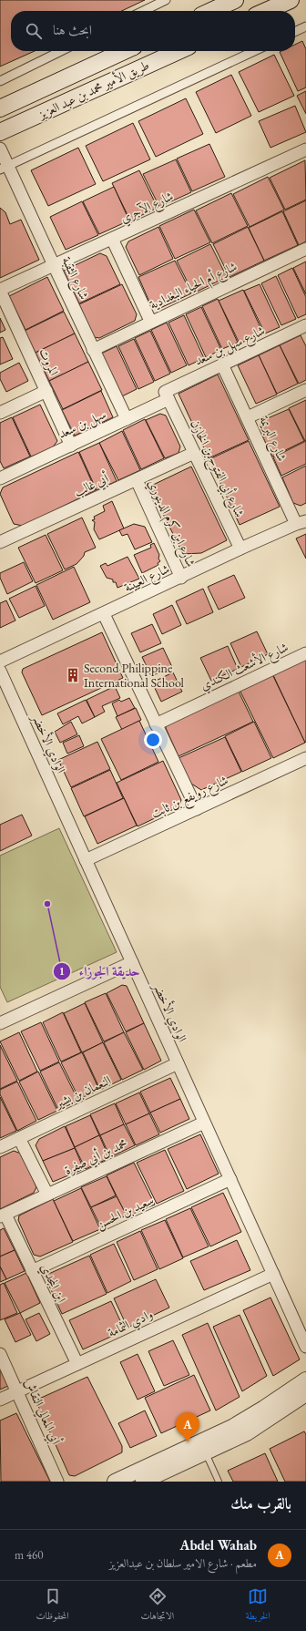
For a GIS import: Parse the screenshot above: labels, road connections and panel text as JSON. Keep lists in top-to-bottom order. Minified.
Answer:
{"streets":{"main road":["طريق الأمير محمد بن عبد العزيز"],"street":["شارع الآجري","شارع الثقبة","شارع أم الحياء البغدادية","شارع سهل بن سعد","المروت","سهل بن سعد","شارع البريمة","شارع أبي الفتوح بن الخازن","أبي غالب","شارع ابن كرم الدينوري","شارع العيينة","شارع الأشعث الكندي","الوادي الأخضر","شارع رويفع بن ثابت","النعمان بن بشير","محمد بن أبي صفرة","سعيد بن الحسن","ابن المجدي","وادي الثمامة","أبي المعالي النقاش"]},"crossings":[["شارع الآجري","شارع الثقبة"],["شارع الآجري","المروت"],["شارع الثقبة","شارع أم الحياء البغدادية"],["شارع الثقبة","سهل بن سعد"],["شارع سهل بن سعد","سهل بن سعد"],["شارع سهل بن سعد","شارع البريمة"],["شارع سهل بن سعد","شارع أبي الفتوح بن الخازن"],["المروت","سهل بن سعد"],["سهل بن سعد","شارع أبي الفتوح بن الخازن"],["شارع البريمة","شارع العيينة"],["شارع أبي الفتوح بن الخازن","أبي غالب"],["شارع أبي الفتوح بن الخازن","شارع العيينة"],["أبي غالب","شارع ابن كرم الدينوري"],["شارع ابن كرم الدينوري","شارع العيينة"],["الوادي الأخضر","شارع رويفع بن ثابت"],["الوادي الأخضر","النعمان بن بشير"],["الوادي الأخضر","محمد بن أبي صفرة"],["الوادي الأخضر","سعيد بن الحسن"],["الوادي الأخضر","وادي الثمامة"],["محمد بن أبي صفرة","ابن المجدي"],["سعيد بن الحسن","ابن المجدي"],["ابن المجدي","وادي الثمامة"],["وادي الثمامة","أبي المعالي النقاش"]],"places":{"building":["Second Philippine International School"],"other":["حديقة الجوزاء"]},"page":{"search":"ابحث هنا","pins":"A","heading":"بالقرب منك","list":[{"mark":"A","name":"Abdel Wahab","note":"مطعم · شارع الامير سلطان بن عبدالعزيز","value":"460 m"}],"nav":["الخريطة","الاتجاهات","المحفوظات"]}}
